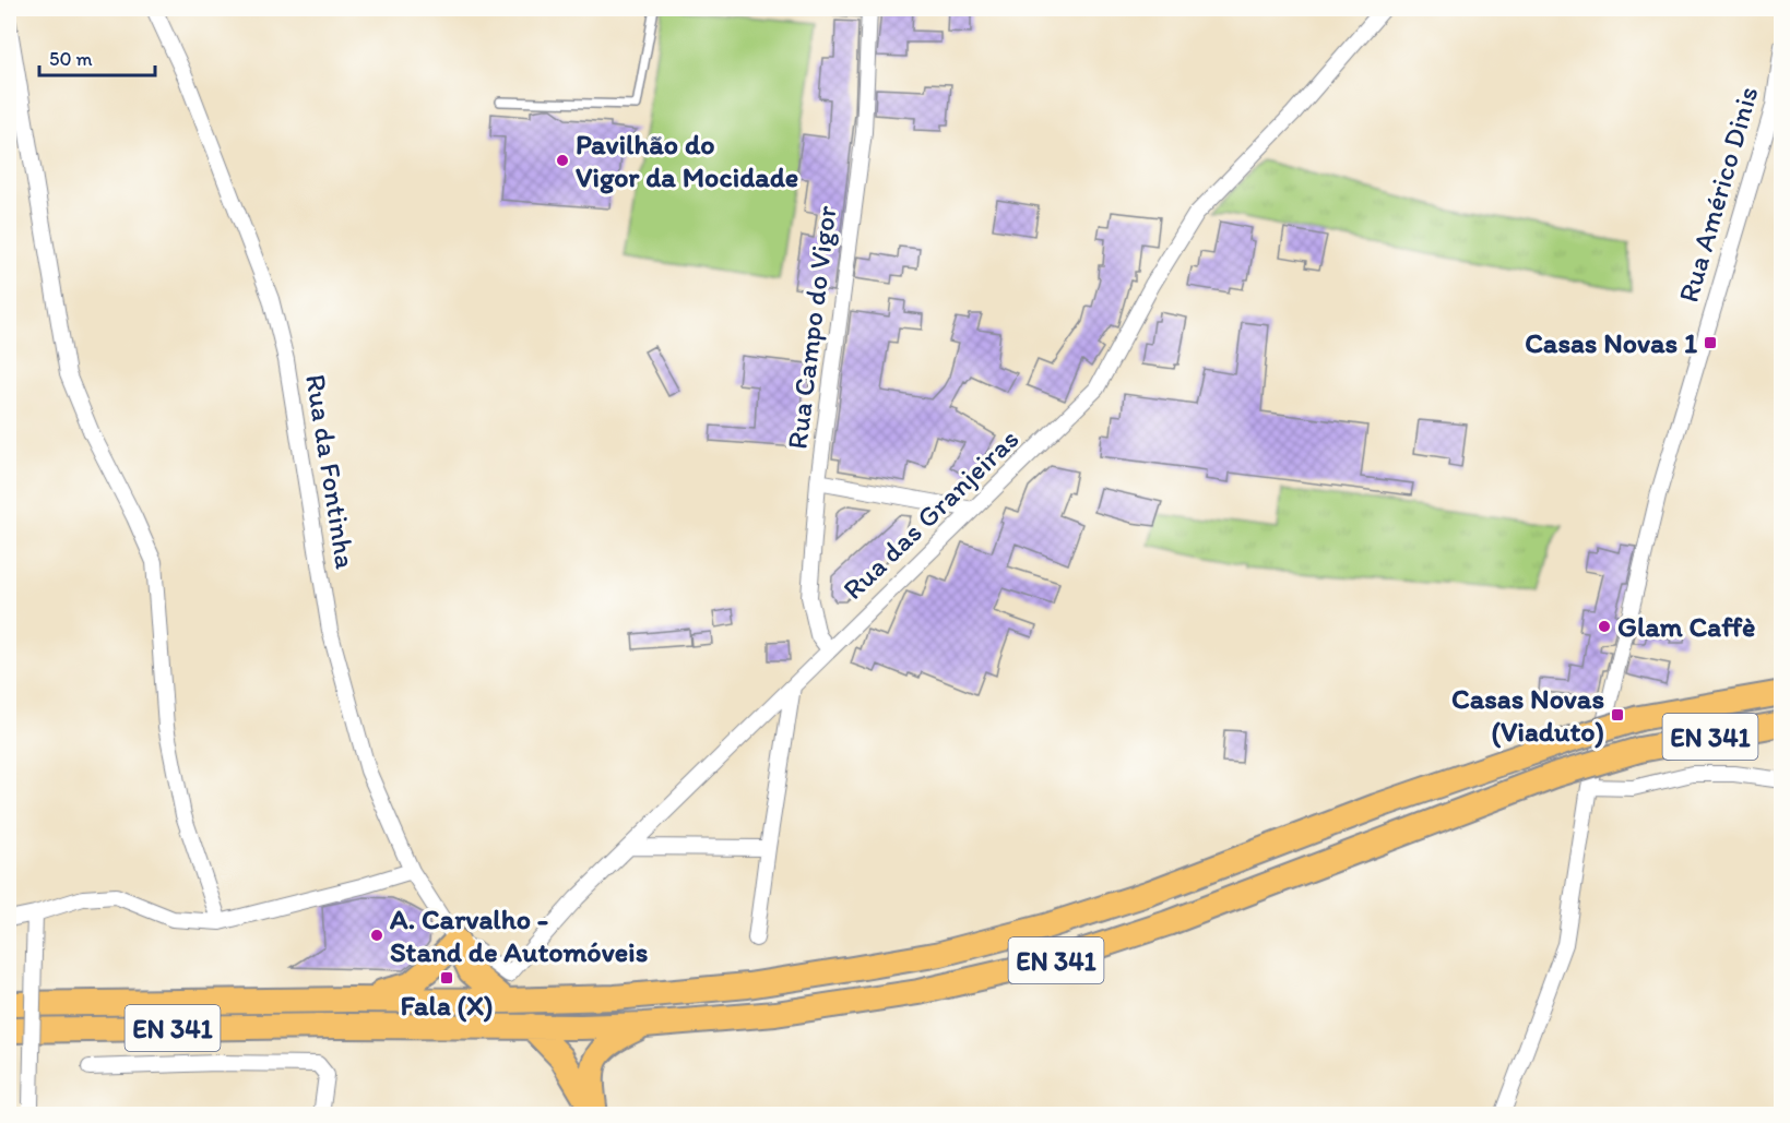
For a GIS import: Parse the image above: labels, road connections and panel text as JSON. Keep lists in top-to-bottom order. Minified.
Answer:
{"streets":{"highway":["EN 341"],"street":["Rua Américo Dinis","Rua Campo do Vigor","Rua da Fontinha","Rua das Granjeiras"]},"crossings":[["Rua Campo do Vigor","Rua das Granjeiras"],["Rua da Fontinha","Rua das Granjeiras"]],"places":{"other":["Pavilhão do Vigor da Mocidade","Glam Caffè","A. Carvalho - Stand de Automóveis"],"transit":["Casas Novas 1","Casas Novas (Viaduto)","Fala (X)"]},"scale_bar":"50 m"}
